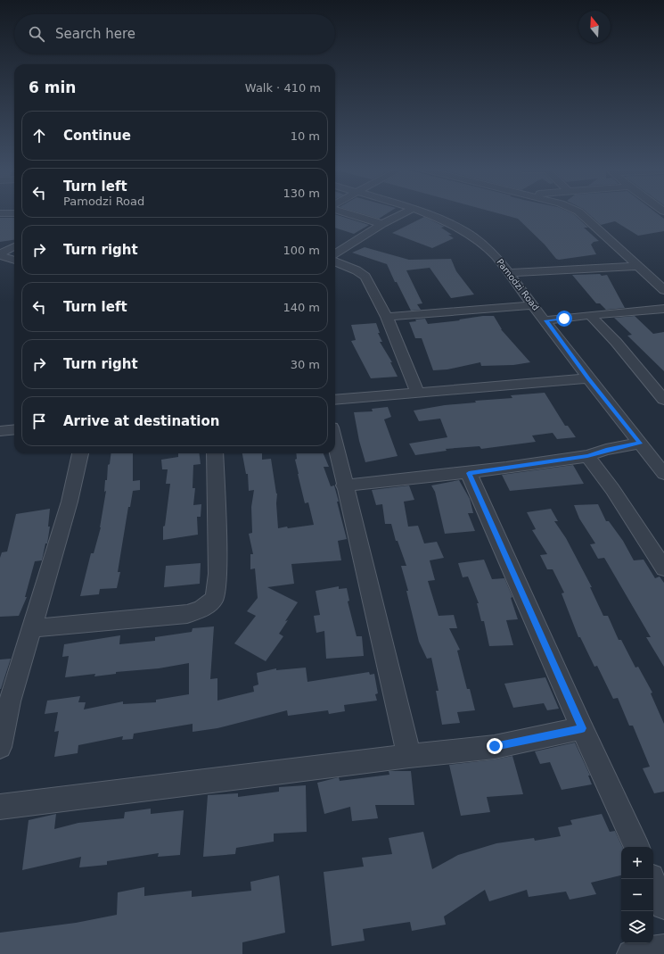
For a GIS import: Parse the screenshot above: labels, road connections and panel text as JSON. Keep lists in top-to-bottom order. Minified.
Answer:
{"streets":{"street":["Pamodzi Road"]},"north":"top","page":{"search":"Search here","heading":["6 min","Walk · 410 m"],"list":[["Continue","10 m"],["Turn left","Pamodzi Road","130 m"],["Turn right","100 m"],["Turn left","140 m"],["Turn right","30 m"],"Arrive at destination"],"map_buttons":["+","−"]}}
